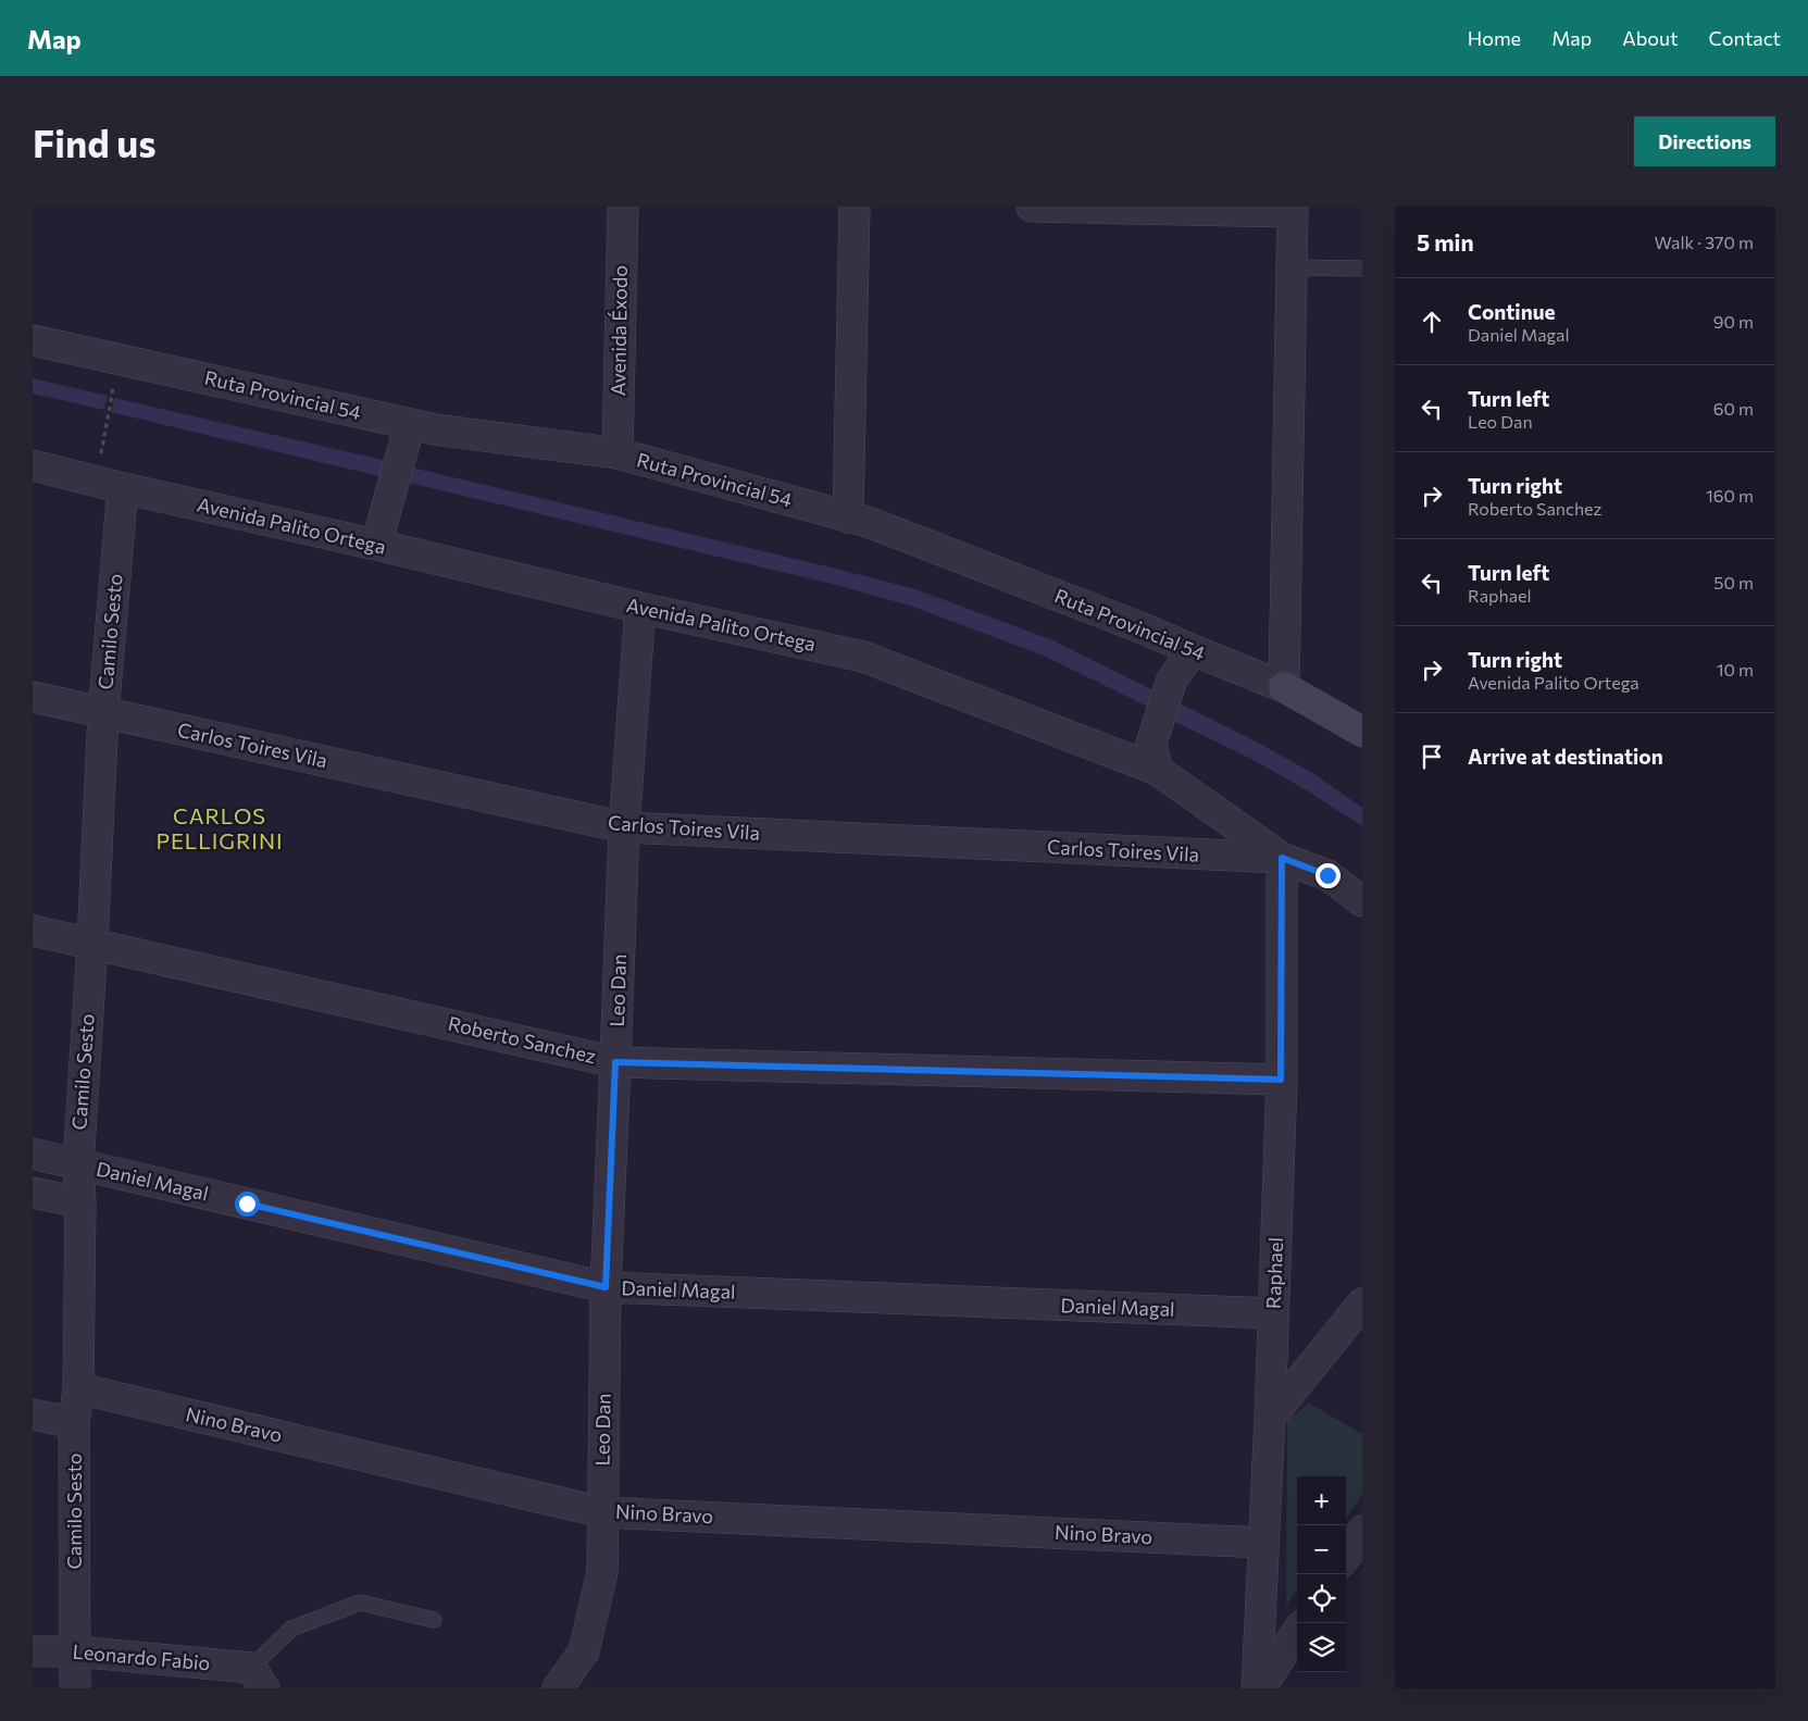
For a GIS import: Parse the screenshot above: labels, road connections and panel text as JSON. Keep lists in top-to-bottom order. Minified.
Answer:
{"streets":{"street":["Avenida Éxodo","Ruta Provincial 54","Avenida Palito Ortega","Camilo Sesto","Carlos Toires Vila","Leo Dan","Roberto Sanchez","Daniel Magal","Raphael","Nino Bravo","Leonardo Fabio"]},"crossings":[["Avenida Éxodo","Ruta Provincial 54"],["Avenida Palito Ortega","Camilo Sesto"],["Avenida Palito Ortega","Carlos Toires Vila"],["Avenida Palito Ortega","Leo Dan"],["Avenida Palito Ortega","Raphael"],["Camilo Sesto","Carlos Toires Vila"],["Camilo Sesto","Roberto Sanchez"],["Camilo Sesto","Daniel Magal"],["Camilo Sesto","Nino Bravo"],["Camilo Sesto","Leonardo Fabio"],["Carlos Toires Vila","Leo Dan"],["Carlos Toires Vila","Raphael"],["Leo Dan","Roberto Sanchez"],["Leo Dan","Daniel Magal"],["Leo Dan","Nino Bravo"],["Roberto Sanchez","Raphael"],["Daniel Magal","Raphael"],["Raphael","Nino Bravo"]],"districts":["CARLOS PELLIGRINI"],"page":{"header":"Map","nav":["Home","Map","About","Contact"],"buttons":"Directions","title":"Find us","heading":["5 min","Walk · 370 m"],"list":[["Continue","Daniel Magal","90 m"],["Turn left","Leo Dan","60 m"],["Turn right","Roberto Sanchez","160 m"],["Turn left","Raphael","50 m"],["Turn right","Avenida Palito Ortega","10 m"],"Arrive at destination"],"map_buttons":["+","−"]}}
